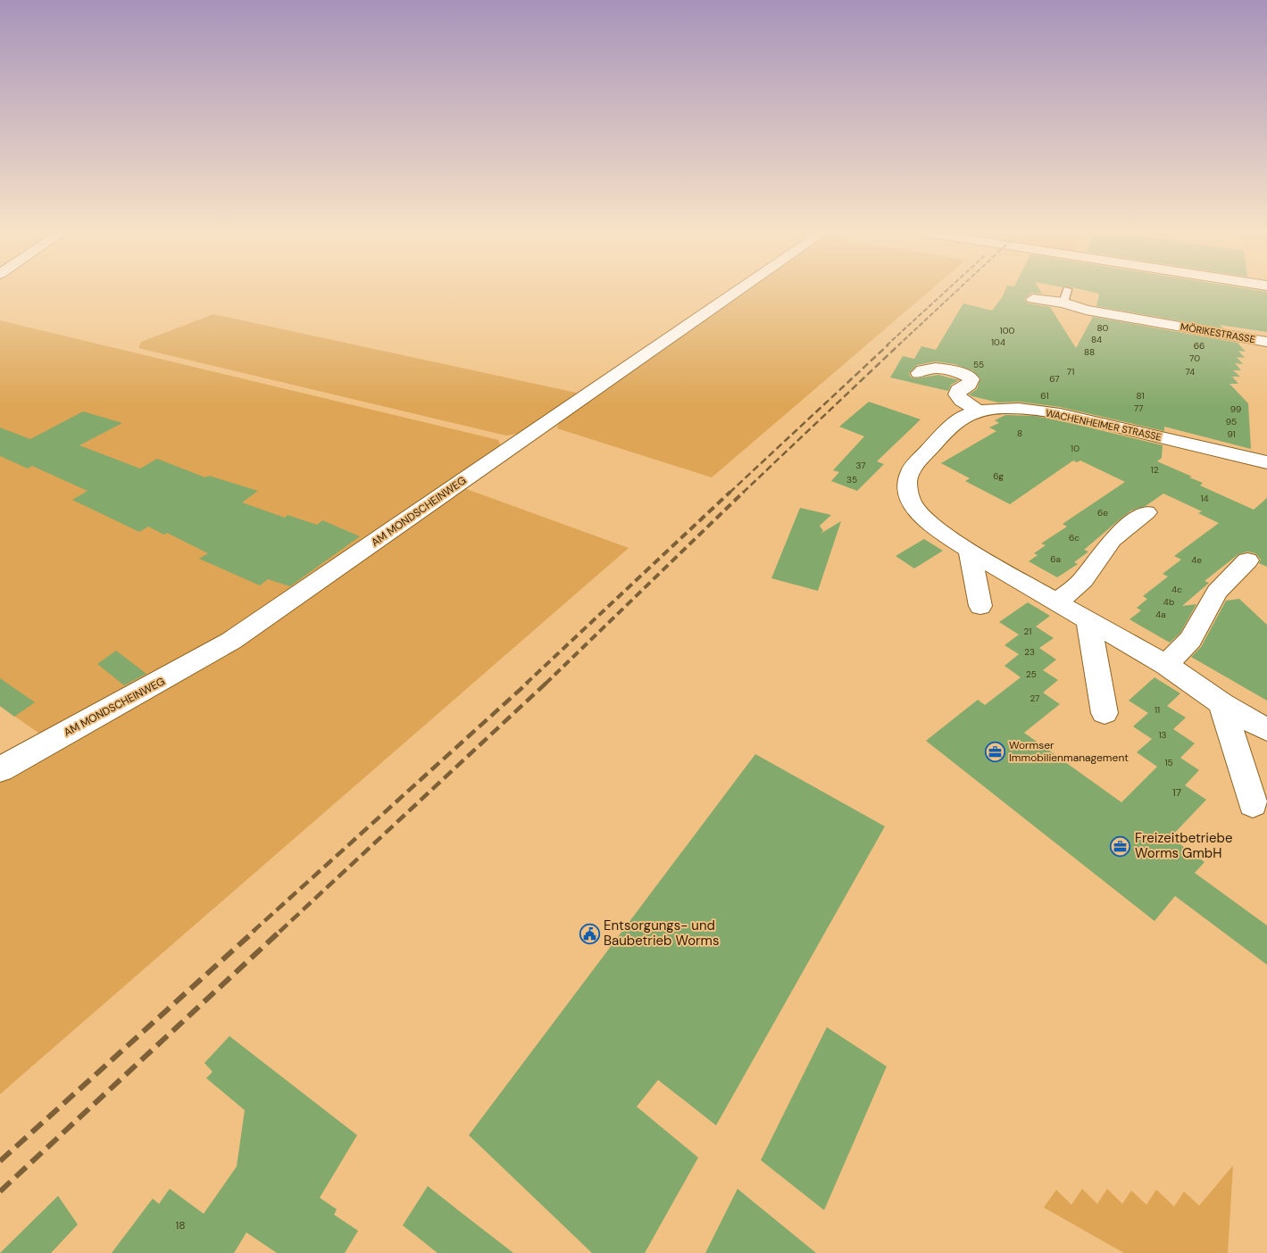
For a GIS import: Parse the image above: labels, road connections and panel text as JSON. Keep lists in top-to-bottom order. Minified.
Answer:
{"streets":{"street":["MÖRIKESTRASSE","WACHENHEIMER STRASSE","AM MONDSCHEINWEG"]},"places":{"office":["Wormser Immobilienmanagement","Freizeitbetriebe Worms GmbH"],"public building":["Entsorgungs- und Baubetrieb Worms"]},"house_numbers":["80","100","84","104","66","88","70","55","71","74","67","61","81","77","99","95","8","91","10","37","12","6g","35","14","6e","6c","6a","4e","4c","4b","4a","21","23","25","27","11","13","15","17","18"]}
